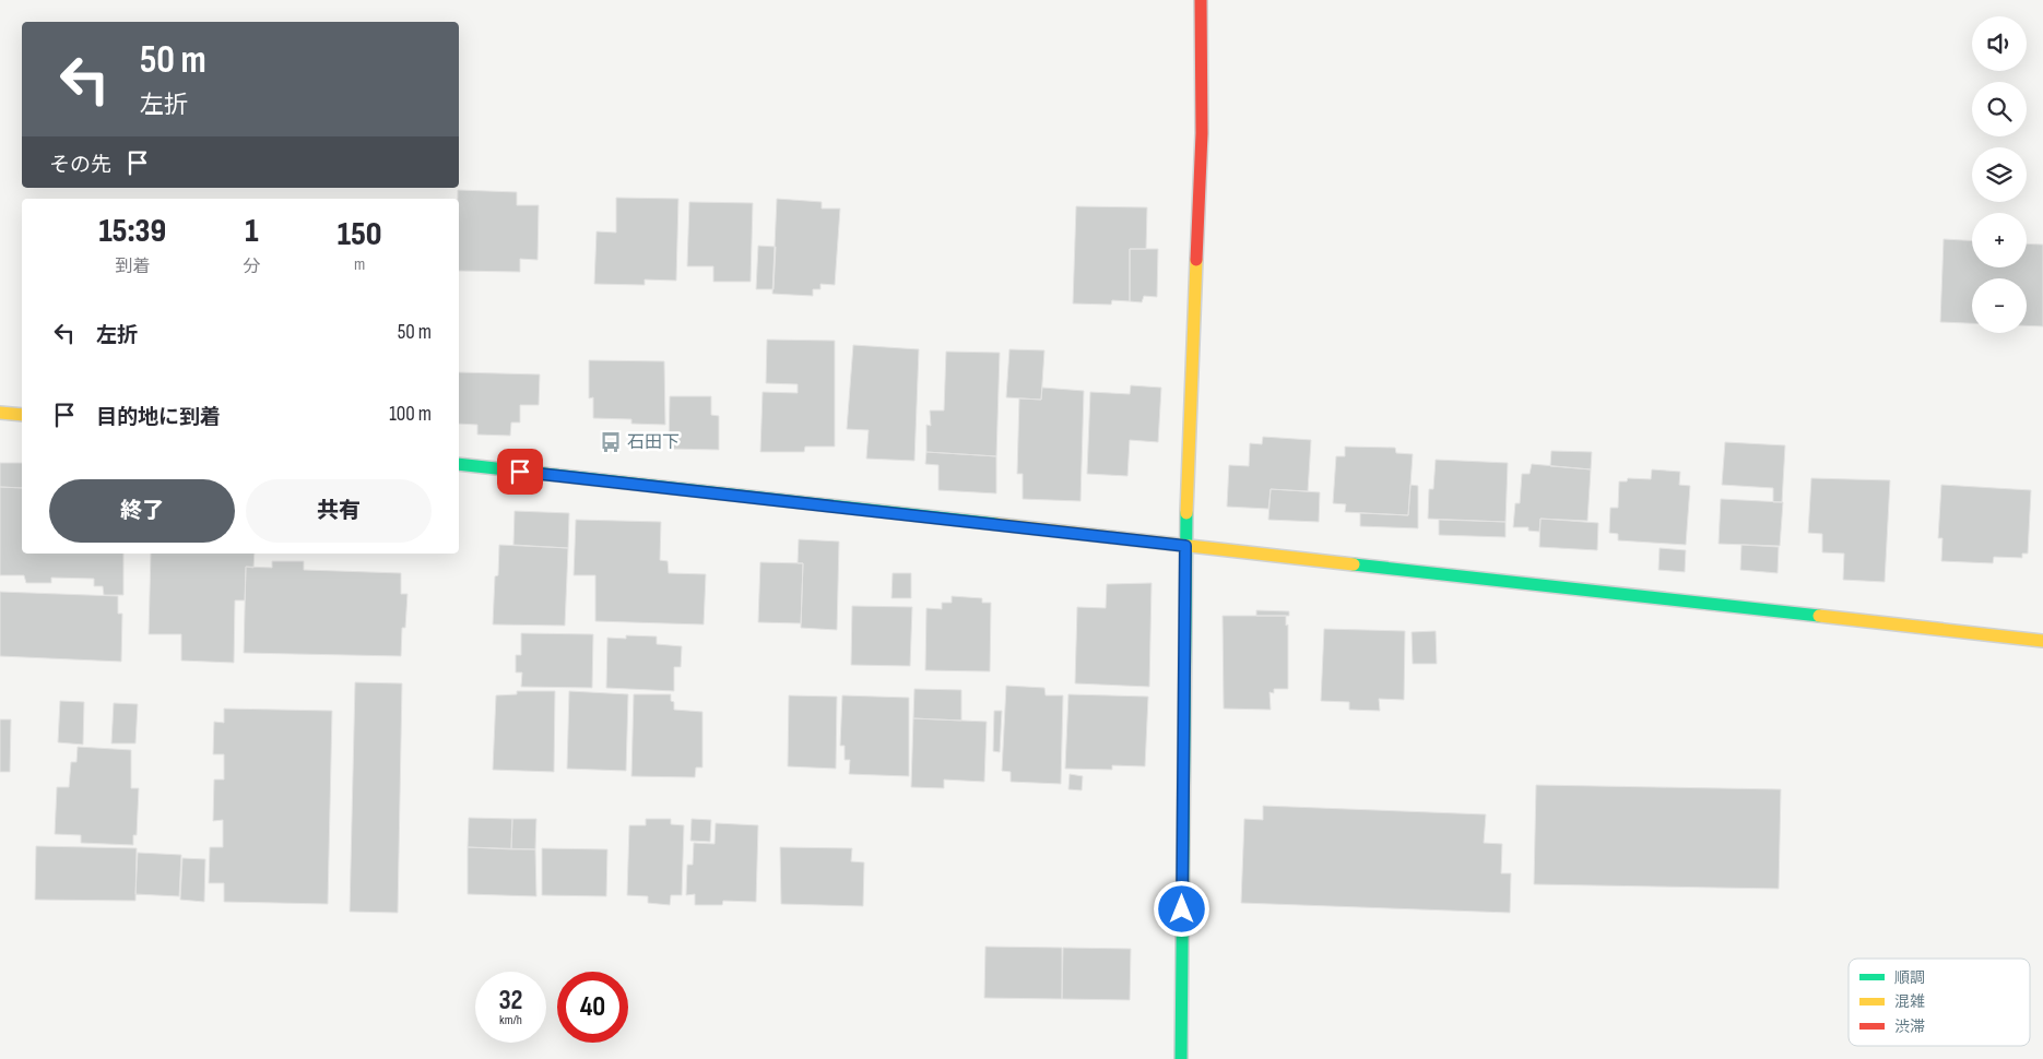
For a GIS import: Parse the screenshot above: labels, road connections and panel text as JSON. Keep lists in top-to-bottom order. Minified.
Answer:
{"places":{"bus stop":["石田下"]},"legend":["順調","混雑","渋滞"],"page":{"map_buttons":["+","−"],"turn":["50 m","左折"],"then":"その先","eta":["15:39","到着","1","分","150","m"],"list":[{"name":"左折","value":"50 m"},{"name":"目的地に到着","value":"100 m"}],"buttons":["終了","共有"],"speed":"32 km/h","limit":"40"}}
